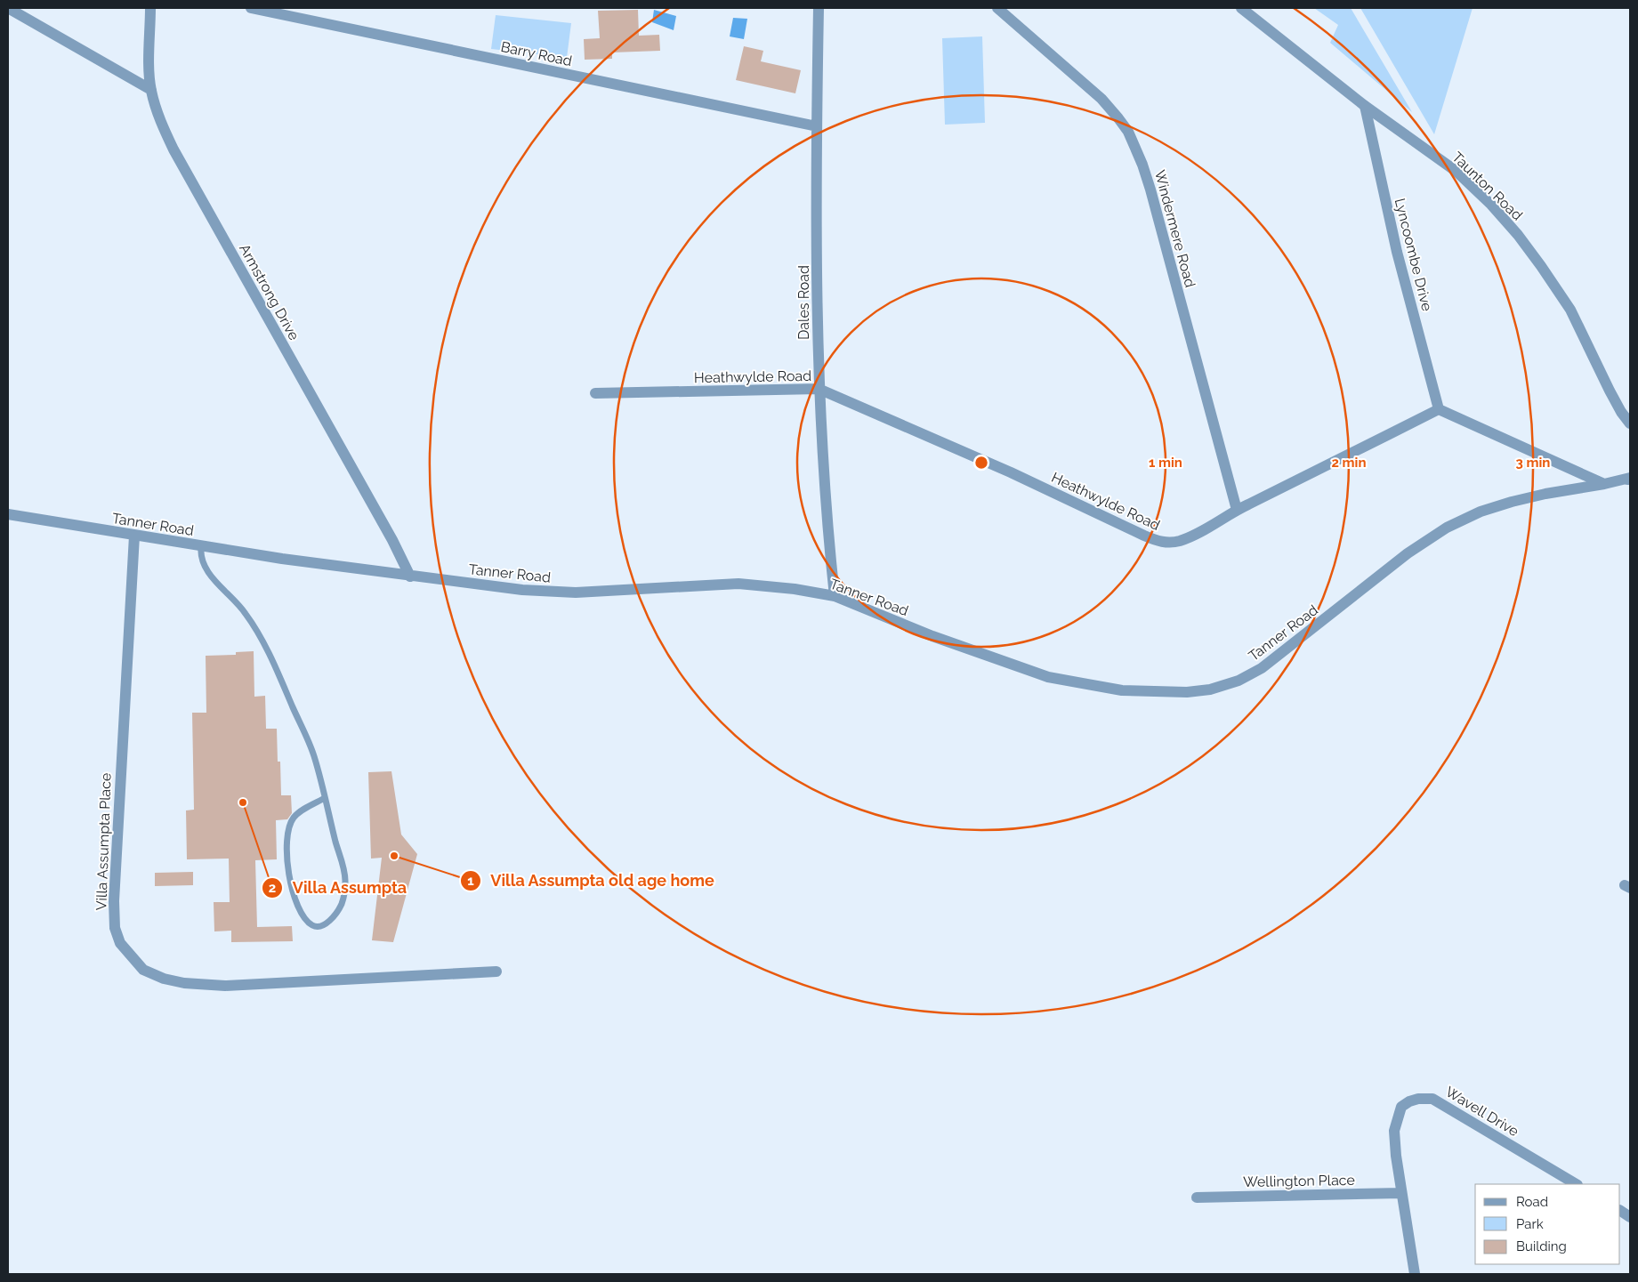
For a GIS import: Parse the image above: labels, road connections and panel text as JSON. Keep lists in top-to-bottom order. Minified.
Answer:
{"streets":{"street":["Barry Road","Taunton Road","Windermere Road","Lyncoombe Drive","Armstrong Drive","Dales Road","Heathwylde Road","Tanner Road","Villa Assumpta Place","Wavell Drive","Wellington Place"]},"crossings":[["Barry Road","Dales Road"],["Taunton Road","Lyncoombe Drive"],["Windermere Road","Heathwylde Road"],["Lyncoombe Drive","Heathwylde Road"],["Armstrong Drive","Tanner Road"],["Dales Road","Heathwylde Road"],["Dales Road","Tanner Road"],["Tanner Road","Villa Assumpta Place"],["Wavell Drive","Wellington Place"]],"places":["Villa Assumpta","Villa Assumpta old age home"],"legend":["Road","Park","Building"],"rings":["1 min","2 min","3 min"]}
